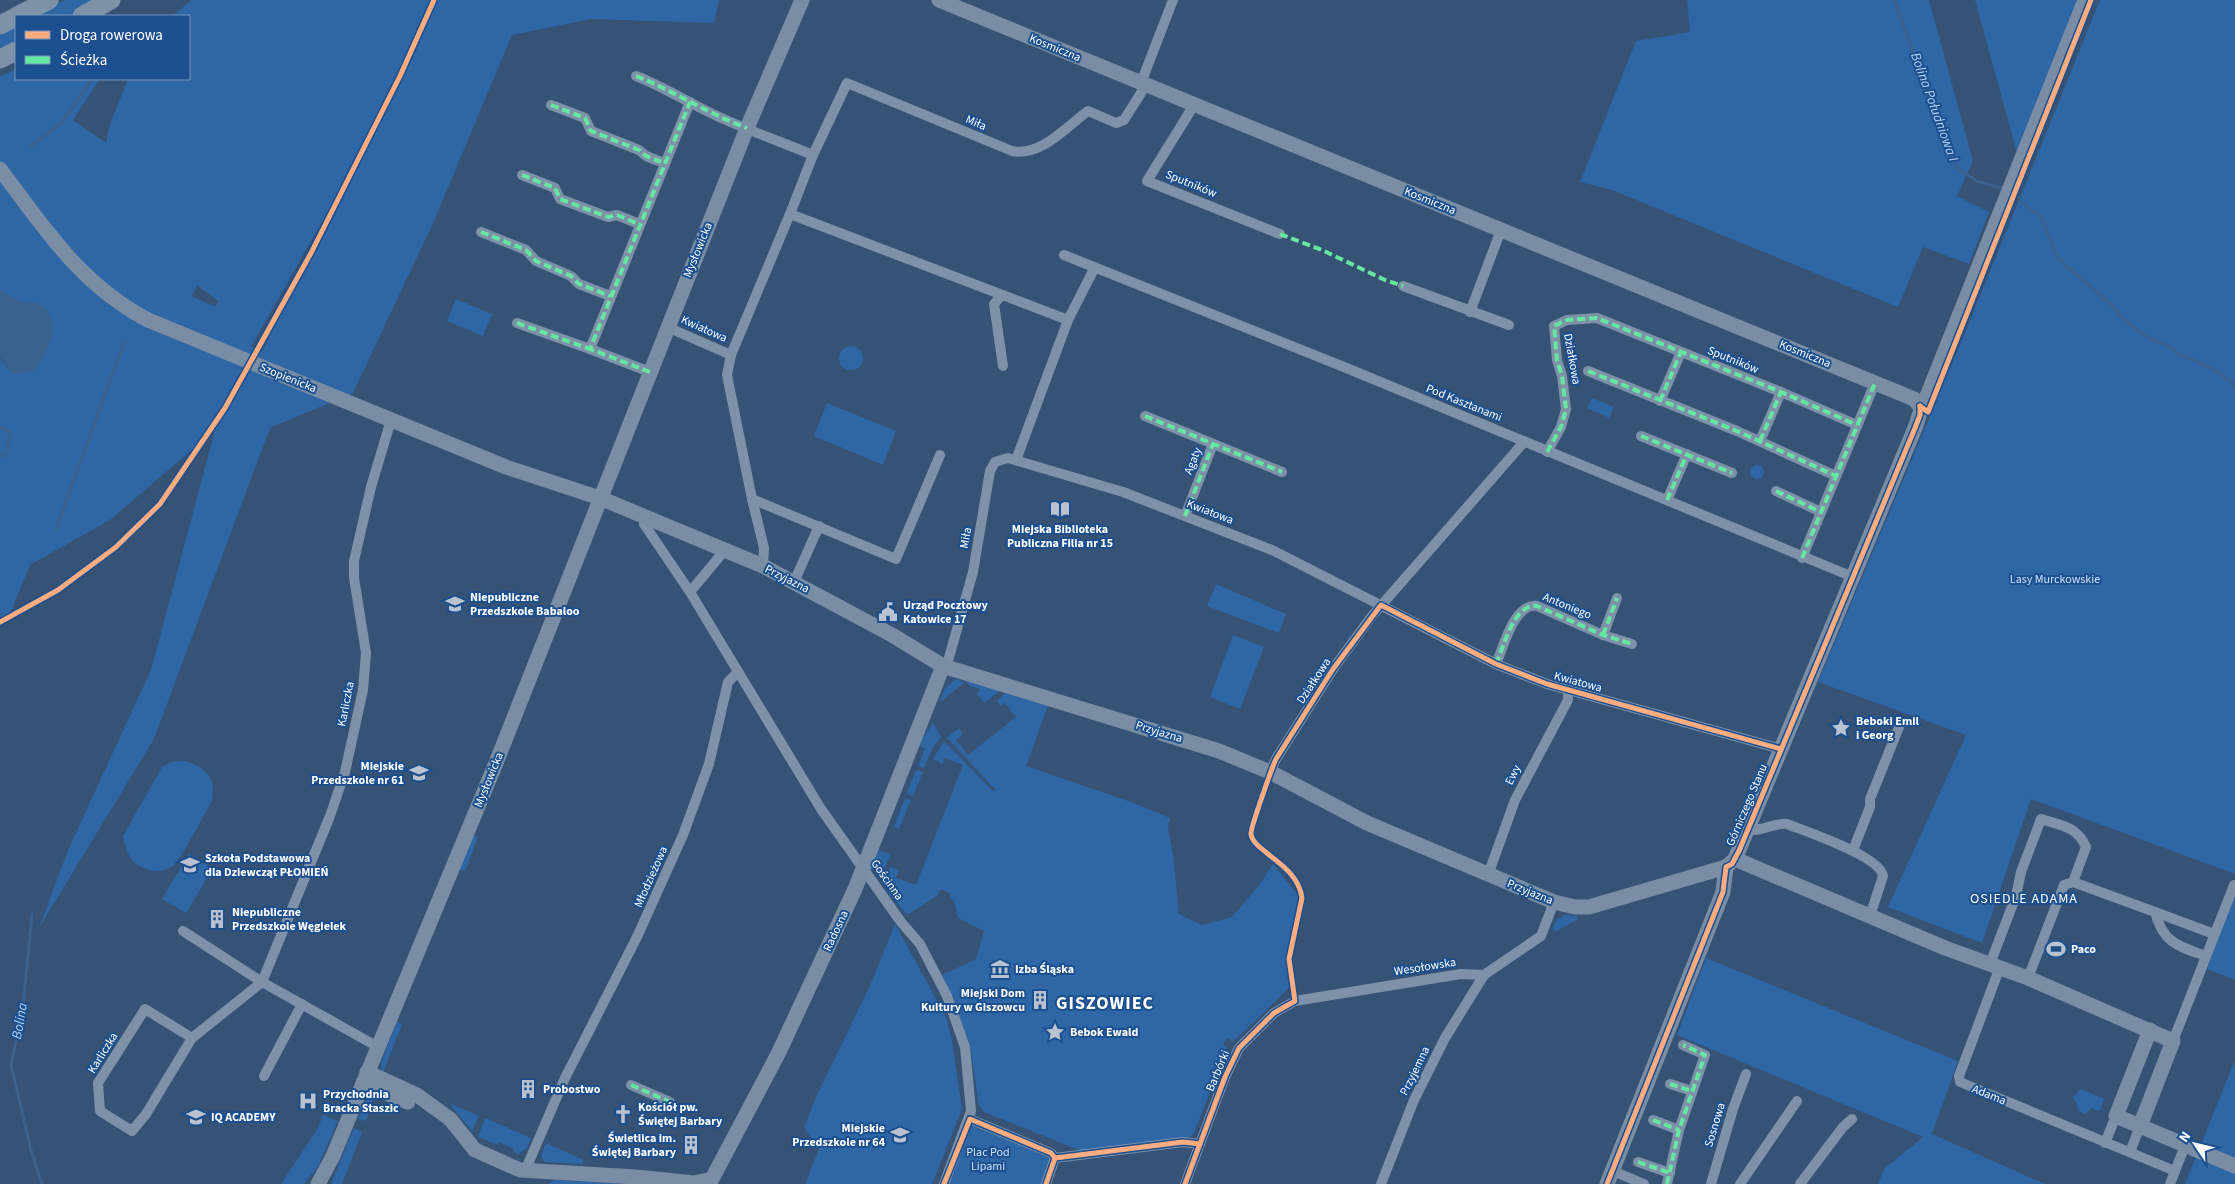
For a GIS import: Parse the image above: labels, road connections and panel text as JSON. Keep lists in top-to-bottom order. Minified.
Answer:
{"streets":{"street":["Kosmiczna","Miła","Sputników","Mysłowicka","Kwiatowa","Działkowa","Szopienicka","Pod Kasztanami","Agaty","Przyjazna","Antoniego","Karliczka","Ewy","Górniczego Stanu","Młodzieżowa","Gościnna","Radosna","Wesołowska","Barbórki","Przyjemna","Adama","Sosnowa"]},"crossings":[["Kosmiczna","Miła"],["Kosmiczna","Sputników"],["Kosmiczna","Górniczego Stanu"],["Miła","Kwiatowa"],["Miła","Przyjazna"],["Miła","Radosna"],["Sputników","Działkowa"],["Mysłowicka","Kwiatowa"],["Mysłowicka","Szopienicka"],["Mysłowicka","Przyjazna"],["Kwiatowa","Działkowa"],["Kwiatowa","Agaty"],["Kwiatowa","Antoniego"],["Kwiatowa","Ewy"],["Kwiatowa","Górniczego Stanu"],["Działkowa","Pod Kasztanami"],["Działkowa","Przyjazna"],["Szopienicka","Przyjazna"],["Szopienicka","Karliczka"],["Pod Kasztanami","Górniczego Stanu"],["Przyjazna","Ewy"],["Przyjazna","Górniczego Stanu"],["Przyjazna","Radosna"],["Młodzieżowa","Gościnna"],["Młodzieżowa","Radosna"],["Gościnna","Radosna"],["Wesołowska","Barbórki"],["Wesołowska","Przyjemna"]],"districts":["OSIEDLE ADAMA","GISZOWIEC"],"water":["Bolina Południowa I","Bolina"],"parks":["Lasy Murckowskie","Plac Pod Lipami"],"places":{"library":["Miejska Biblioteka Publiczna Filia nr 15"],"school or university":["Niepubliczne Przedszkole Babaloo","Miejskie Przedszkole nr 61","Szkoła Podstawowa dla Dziewcząt PŁOMIEŃ","IQ ACADEMY","Miejskie Przedszkole nr 64"],"public building":["Urząd Pocztowy Katowice 17"],"place":["Beboki Emil i Georg","Bebok Ewald"],"building":["Niepubliczne Przedszkole Węgielek","Miejski Dom Kultury w Giszowcu","Probostwo","Świetlica im. Świętej Barbary"],"sports":["Paco"],"museum":["Izba Śląska"],"hospital":["Przychodnia Bracka Staszic"],"church":["Kościół pw. Świętej Barbary"]},"legend":["Droga rowerowa","Ścieżka"],"north":"top left"}
